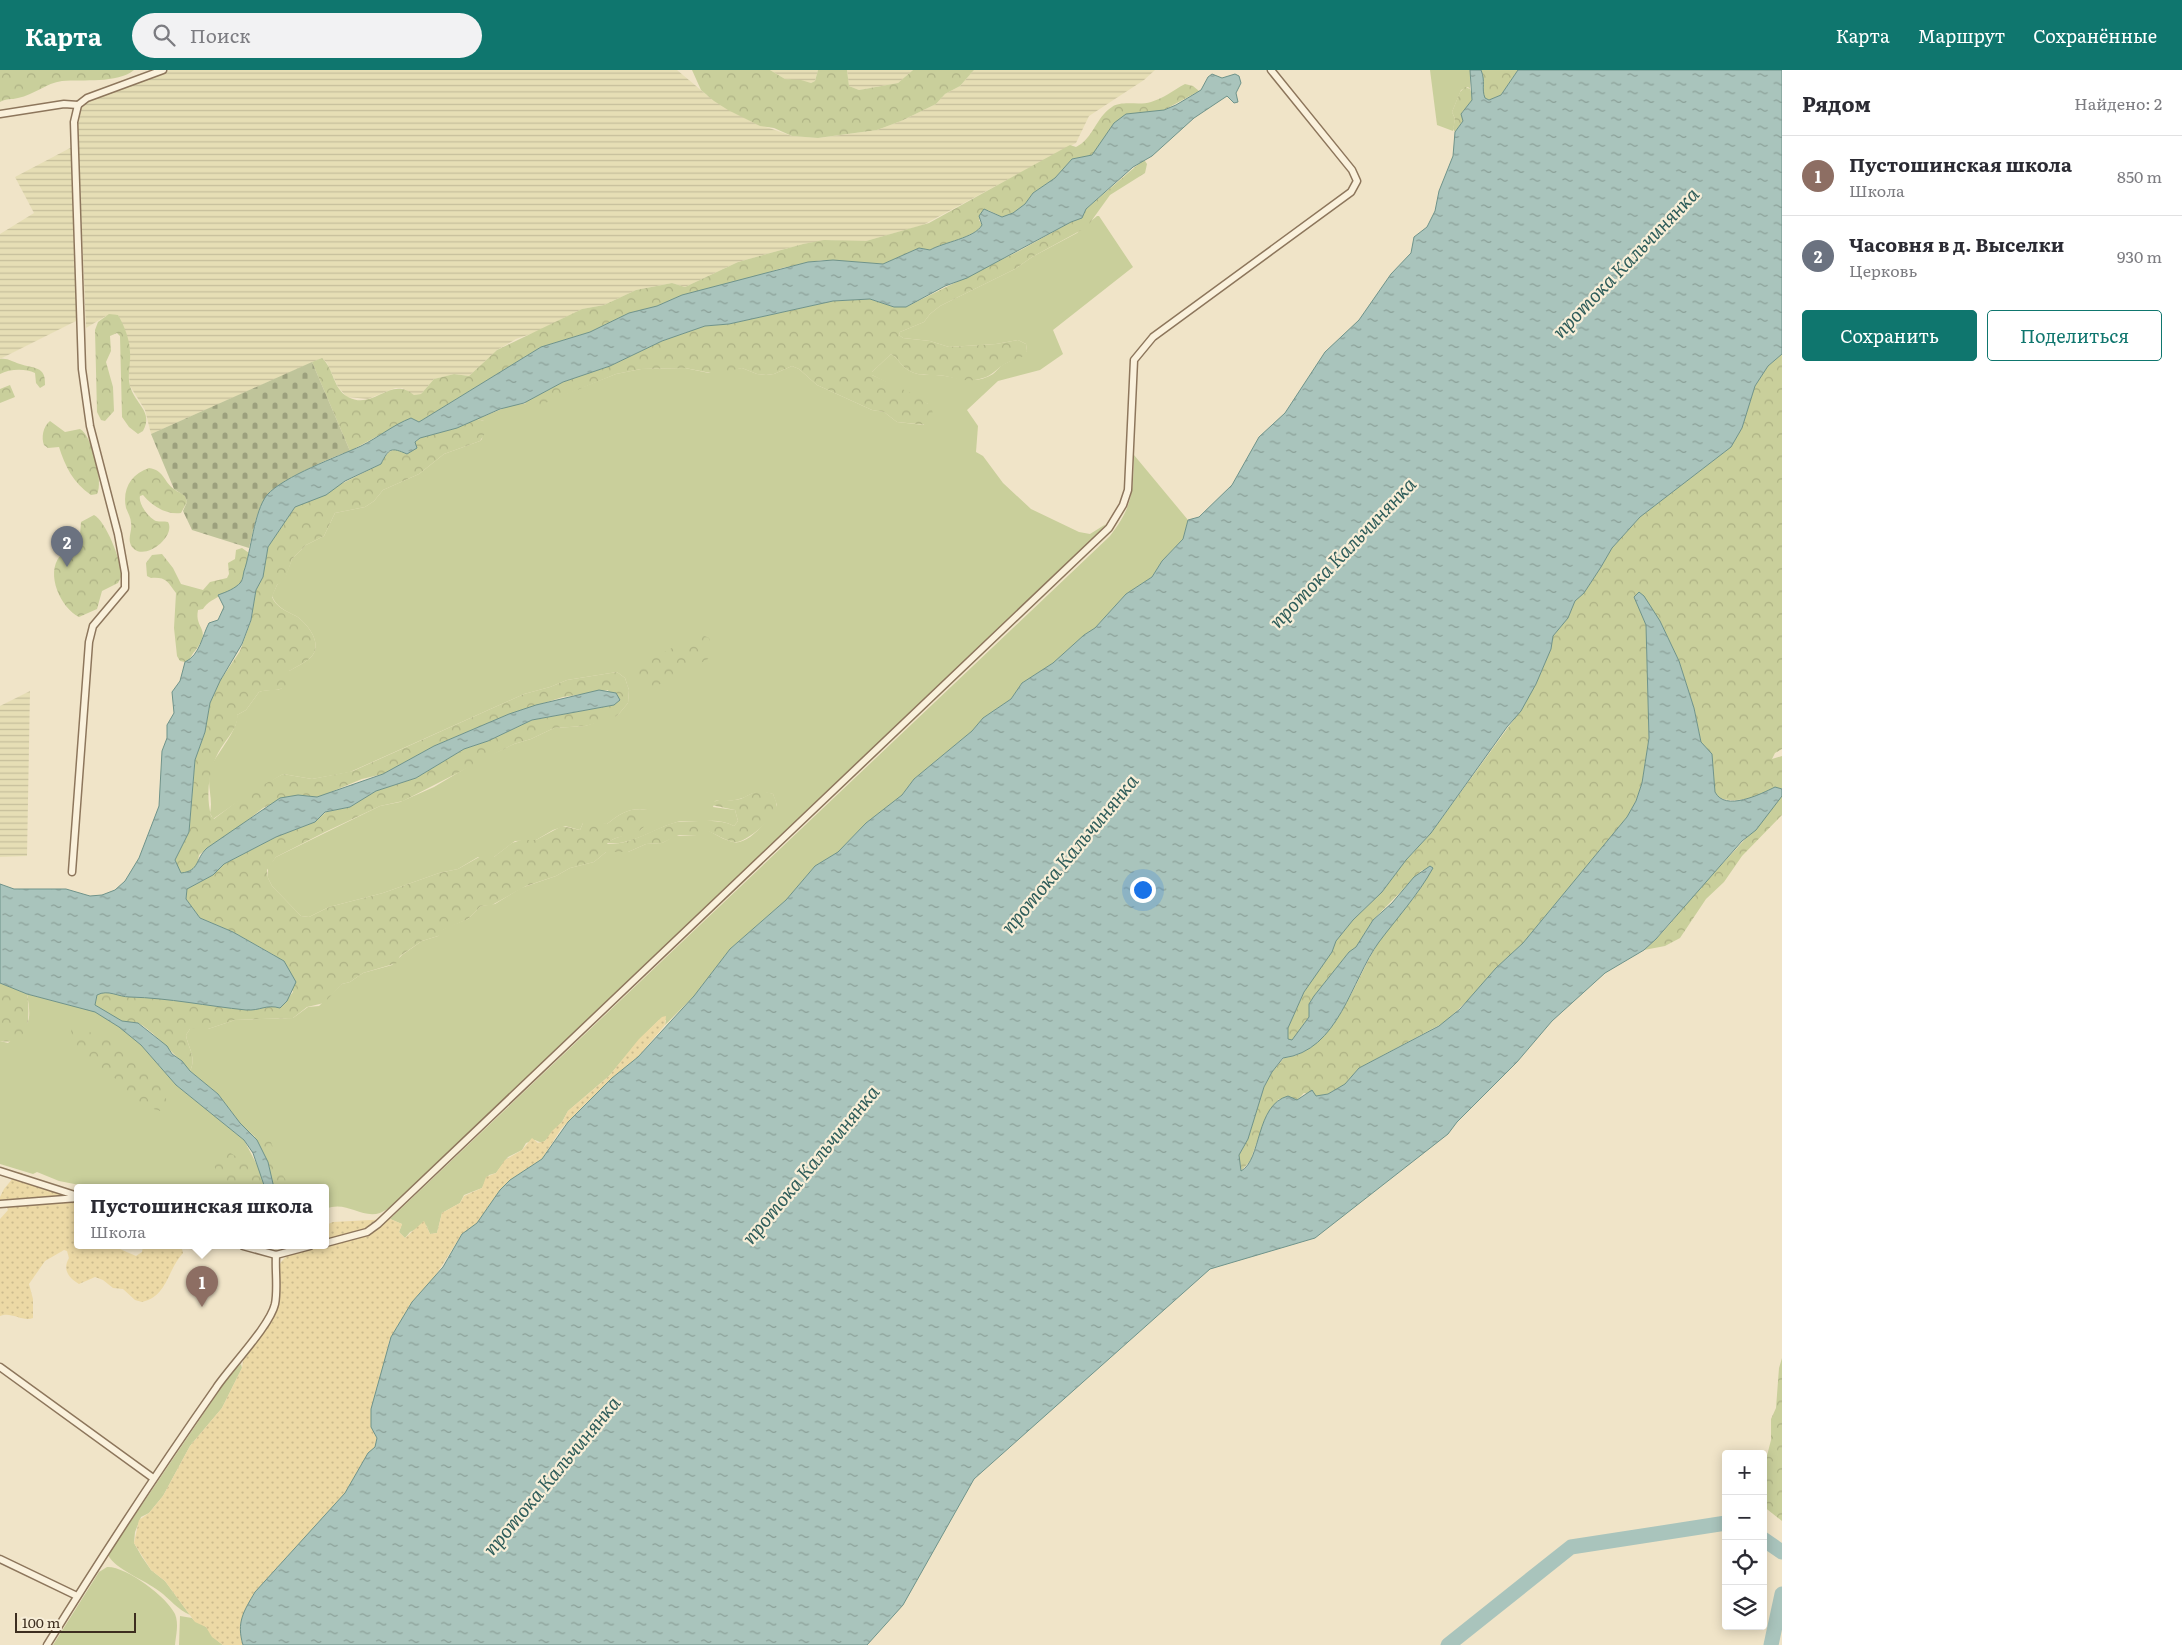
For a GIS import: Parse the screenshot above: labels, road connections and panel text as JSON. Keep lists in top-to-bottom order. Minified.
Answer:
{"water":["протока Кальчинянка"],"scale_bar":"100 m","page":{"header":"Карта","search":"Поиск","nav":["Карта","Маршрут","Сохранённые"],"heading":["Рядом","Найдено: 2"],"list":[{"mark":"1","name":"Пустошинская школа","note":"Школа","value":"850 m"},{"mark":"2","name":"Часовня в д. Выселки","note":"Церковь","value":"930 m"}],"buttons":["Сохранить","Поделиться"],"pins":["2","1"],"popup":["Пустошинская школа","Школа"],"map_buttons":["+","−"],"scale":"100 m"}}
